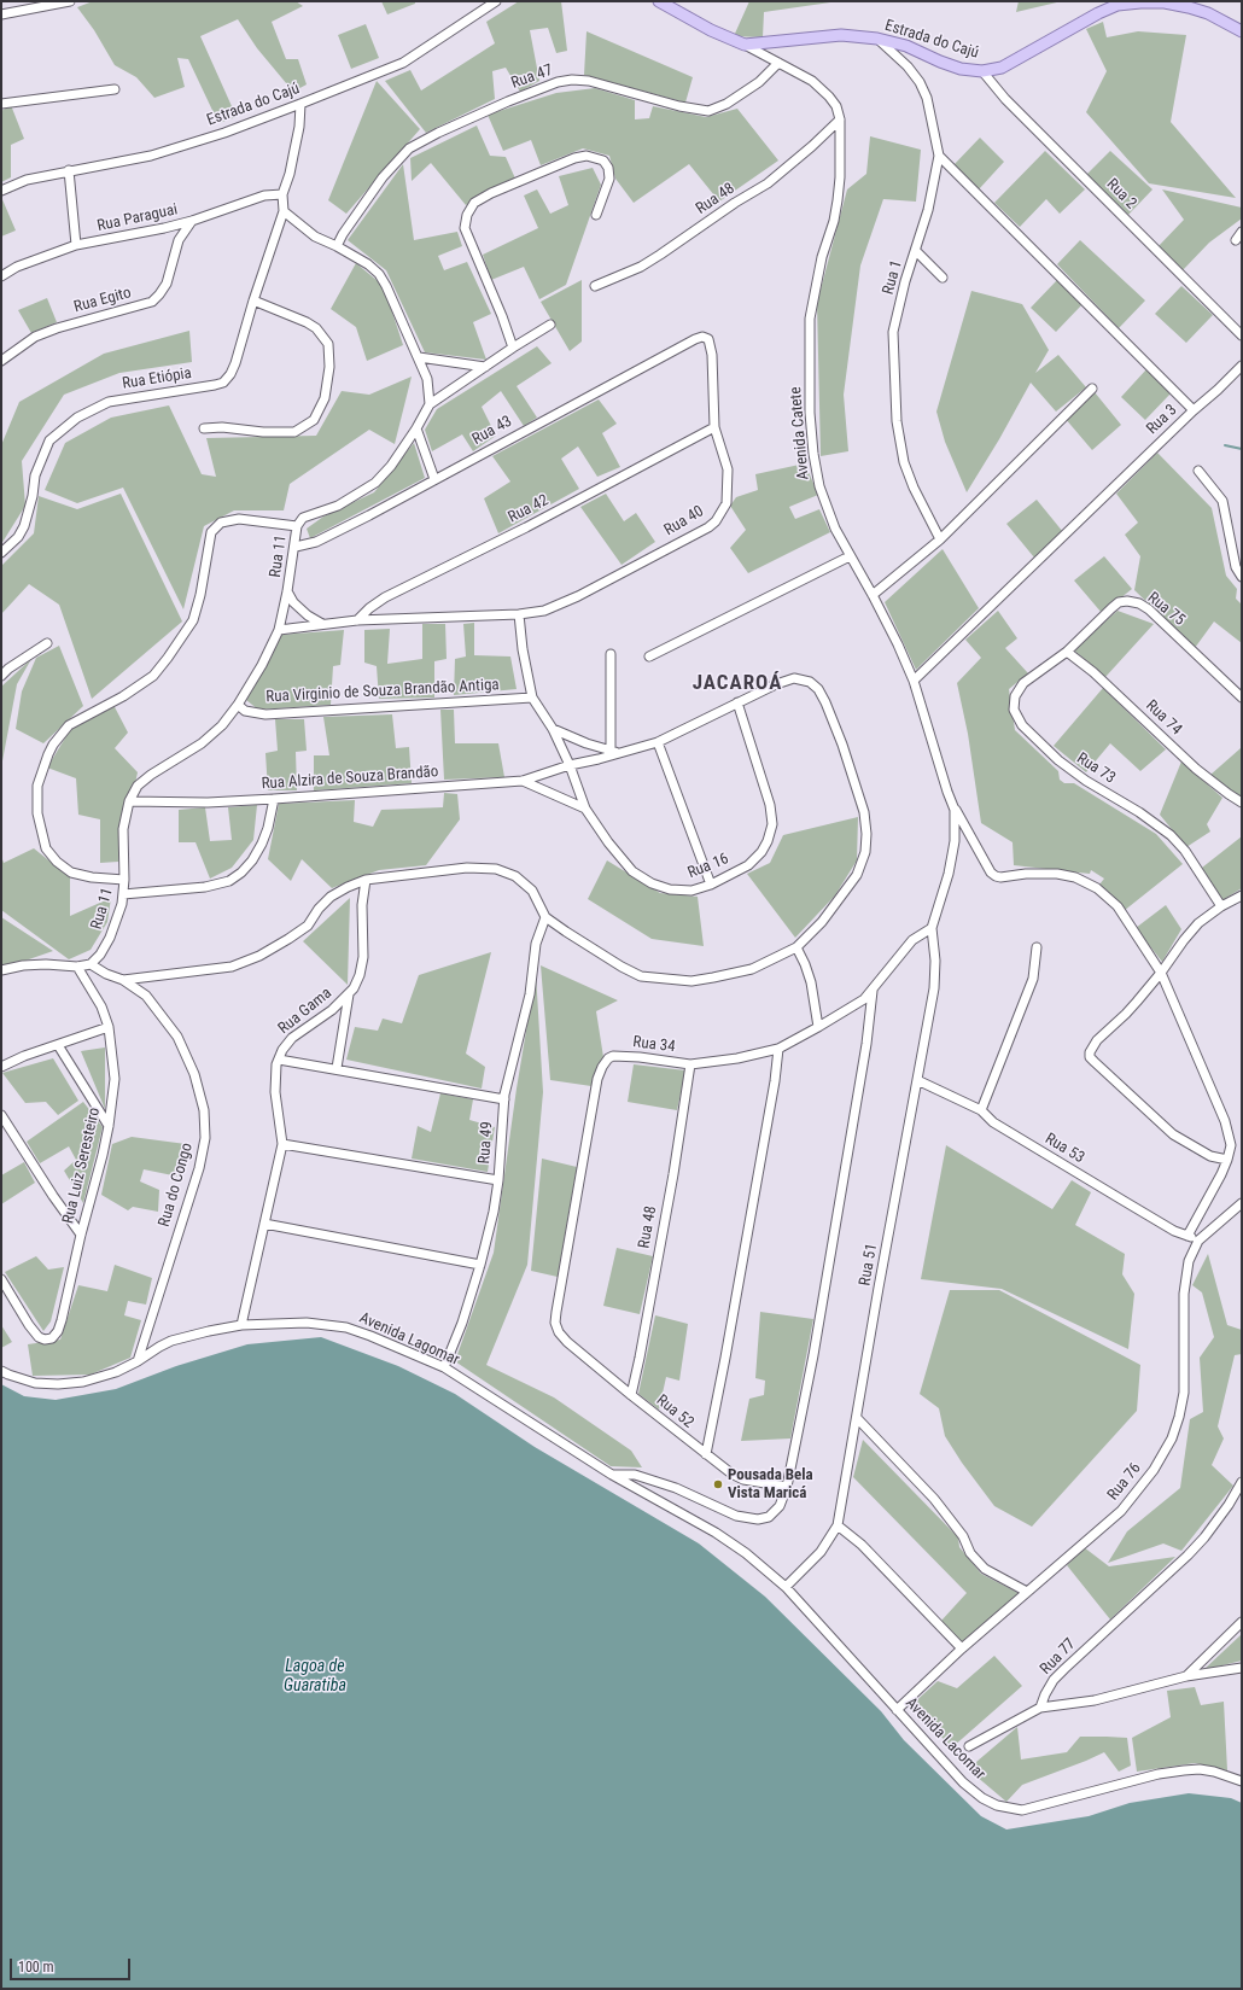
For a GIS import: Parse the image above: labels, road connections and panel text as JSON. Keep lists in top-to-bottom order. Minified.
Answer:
{"streets":{"main road":["Estrada do Cajú"],"street":["Rua 47","Rua 2","Rua 48","Rua Paraguai","Rua 1","Rua Egito","Rua Etiópia","Rua 3","Rua 43","Avenida Catete","Rua 42","Rua 40","Rua 11","Rua 75","Rua Virginio de Souza Brandão Antiga","Rua 74","Rua 73","Rua Alzira de Souza Brandão","Rua 16","Rua Gama","Rua 34","Rua 49","Rua 53","Rua Luiz Seresteiro","Rua do Congo","Rua 51","Avenida Lagomar","Rua 52","Rua 76","Rua 77","Avenida Lacomar"]},"crossings":[["Estrada do Cajú","Rua 2"],["Estrada do Cajú","Rua 1"],["Estrada do Cajú","Avenida Catete"],["Rua 47","Avenida Catete"],["Rua 48","Avenida Catete"],["Rua 48","Rua 34"],["Rua 48","Rua 52"],["Rua Paraguai","Rua Egito"],["Rua 1","Rua 3"],["Rua 3","Avenida Catete"],["Rua 43","Rua 40"],["Rua 43","Rua 11"],["Avenida Catete","Rua 34"],["Avenida Catete","Rua 51"],["Rua 42","Rua 40"],["Rua 40","Rua 11"],["Rua 11","Rua Virginio de Souza Brandão Antiga"],["Rua 11","Rua Alzira de Souza Brandão"],["Rua 11","Rua do Congo"],["Rua 75","Rua 74"],["Rua 75","Rua 73"],["Rua Virginio de Souza Brandão Antiga","Rua 16"],["Rua 74","Rua 73"],["Rua Alzira de Souza Brandão","Rua 16"],["Rua Gama","Avenida Lagomar"],["Rua 34","Rua 51"],["Rua 34","Rua 52"],["Rua 49","Avenida Lagomar"],["Rua 53","Rua 51"],["Rua 53","Rua 76"],["Rua do Congo","Avenida Lagomar"],["Rua 51","Avenida Lagomar"],["Rua 51","Avenida Lacomar"],["Avenida Lagomar","Avenida Lacomar"],["Rua 76","Avenida Lacomar"]],"districts":["JACAROÁ"],"water":["Lagoa de Guaratiba"],"places":["Pousada Bela Vista Maricá"],"scale_bar":"100 m"}
